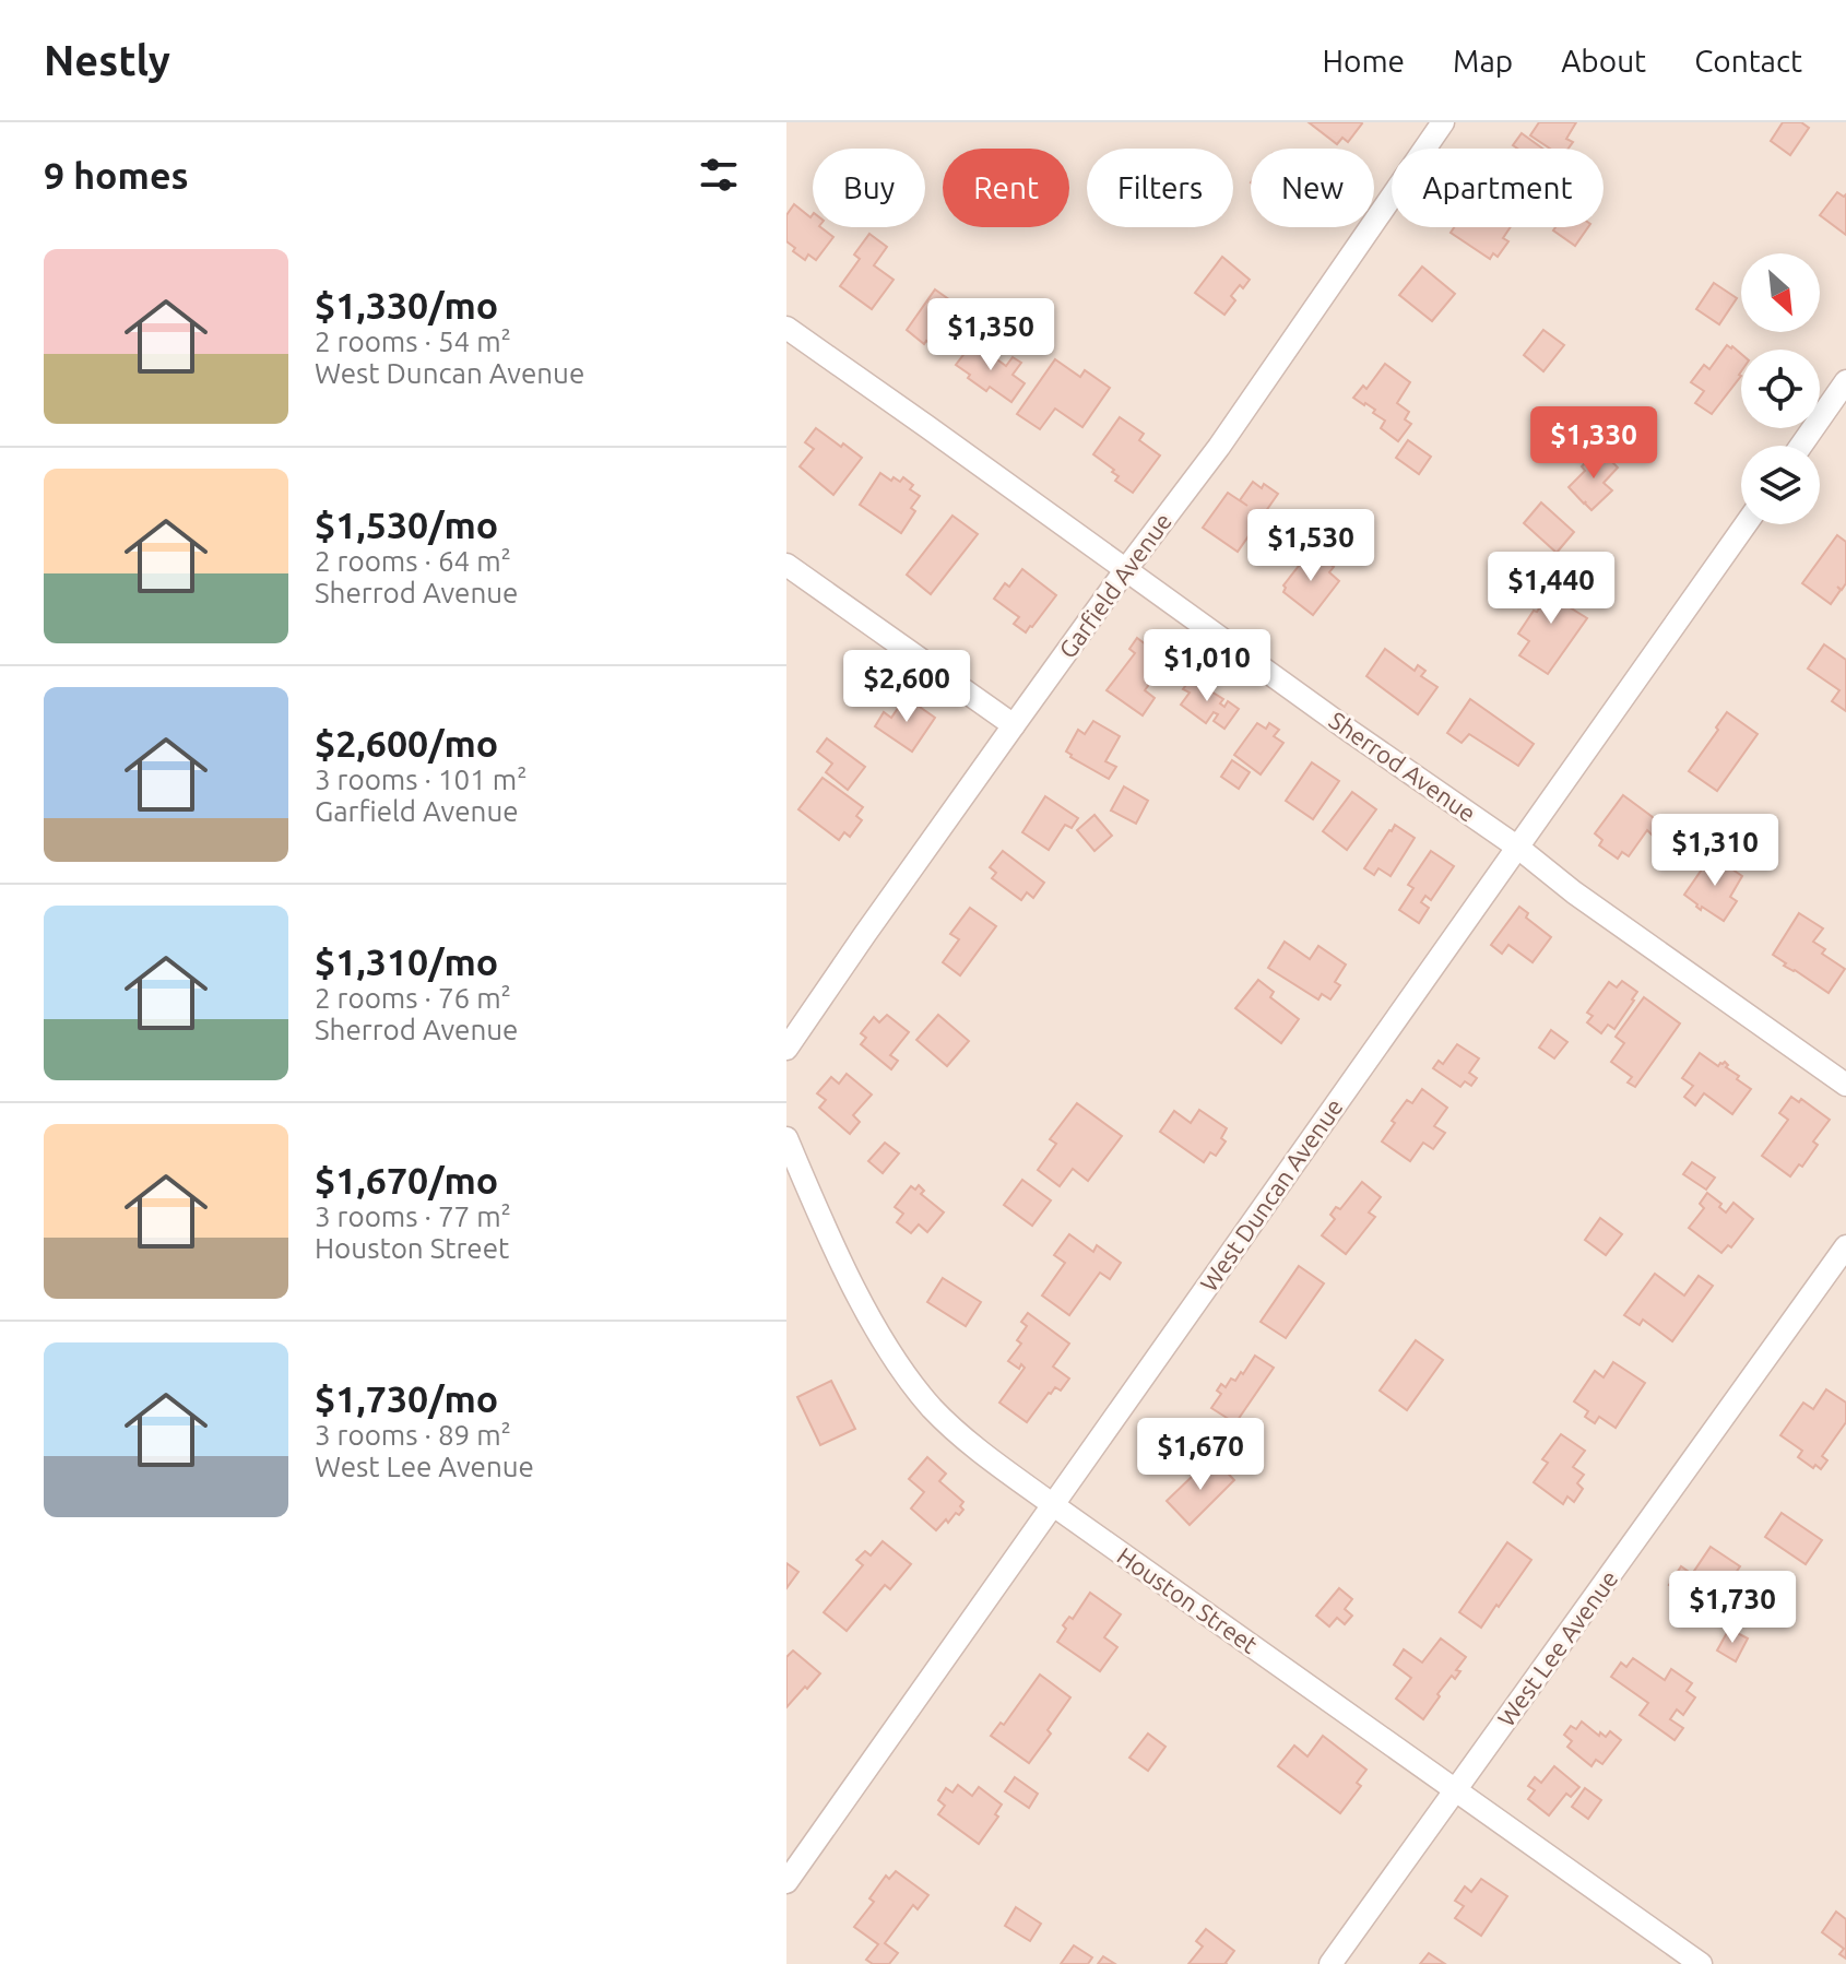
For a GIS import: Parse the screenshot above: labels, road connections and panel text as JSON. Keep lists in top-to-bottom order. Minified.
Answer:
{"streets":{"street":["Garfield Avenue","Sherrod Avenue","West Duncan Avenue","Houston Street","West Lee Avenue"]},"crossings":[["Garfield Avenue","Sherrod Avenue"],["Sherrod Avenue","West Duncan Avenue"],["West Duncan Avenue","Houston Street"],["Houston Street","West Lee Avenue"]],"north":"bottom right","page":{"header":"Nestly","nav":["Home","Map","About","Contact"],"heading":"9 homes","chip":["Buy","Rent","Filters","New","Apartment"],"list":[{"name":"$1,330/mo","note":"2 rooms · 54 m² · West Duncan Avenue"},{"name":"$1,530/mo","note":"2 rooms · 64 m² · Sherrod Avenue"},{"name":"$2,600/mo","note":"3 rooms · 101 m² · Garfield Avenue"},{"name":"$1,310/mo","note":"2 rooms · 76 m² · Sherrod Avenue"},{"name":"$1,670/mo","note":"3 rooms · 77 m² · Houston Street"},{"name":"$1,730/mo","note":"3 rooms · 89 m² · West Lee Avenue"}],"price":["$1,350","$1,330","$1,530","$1,440","$1,010","$2,600","$1,310","$1,670","$1,730"]}}
